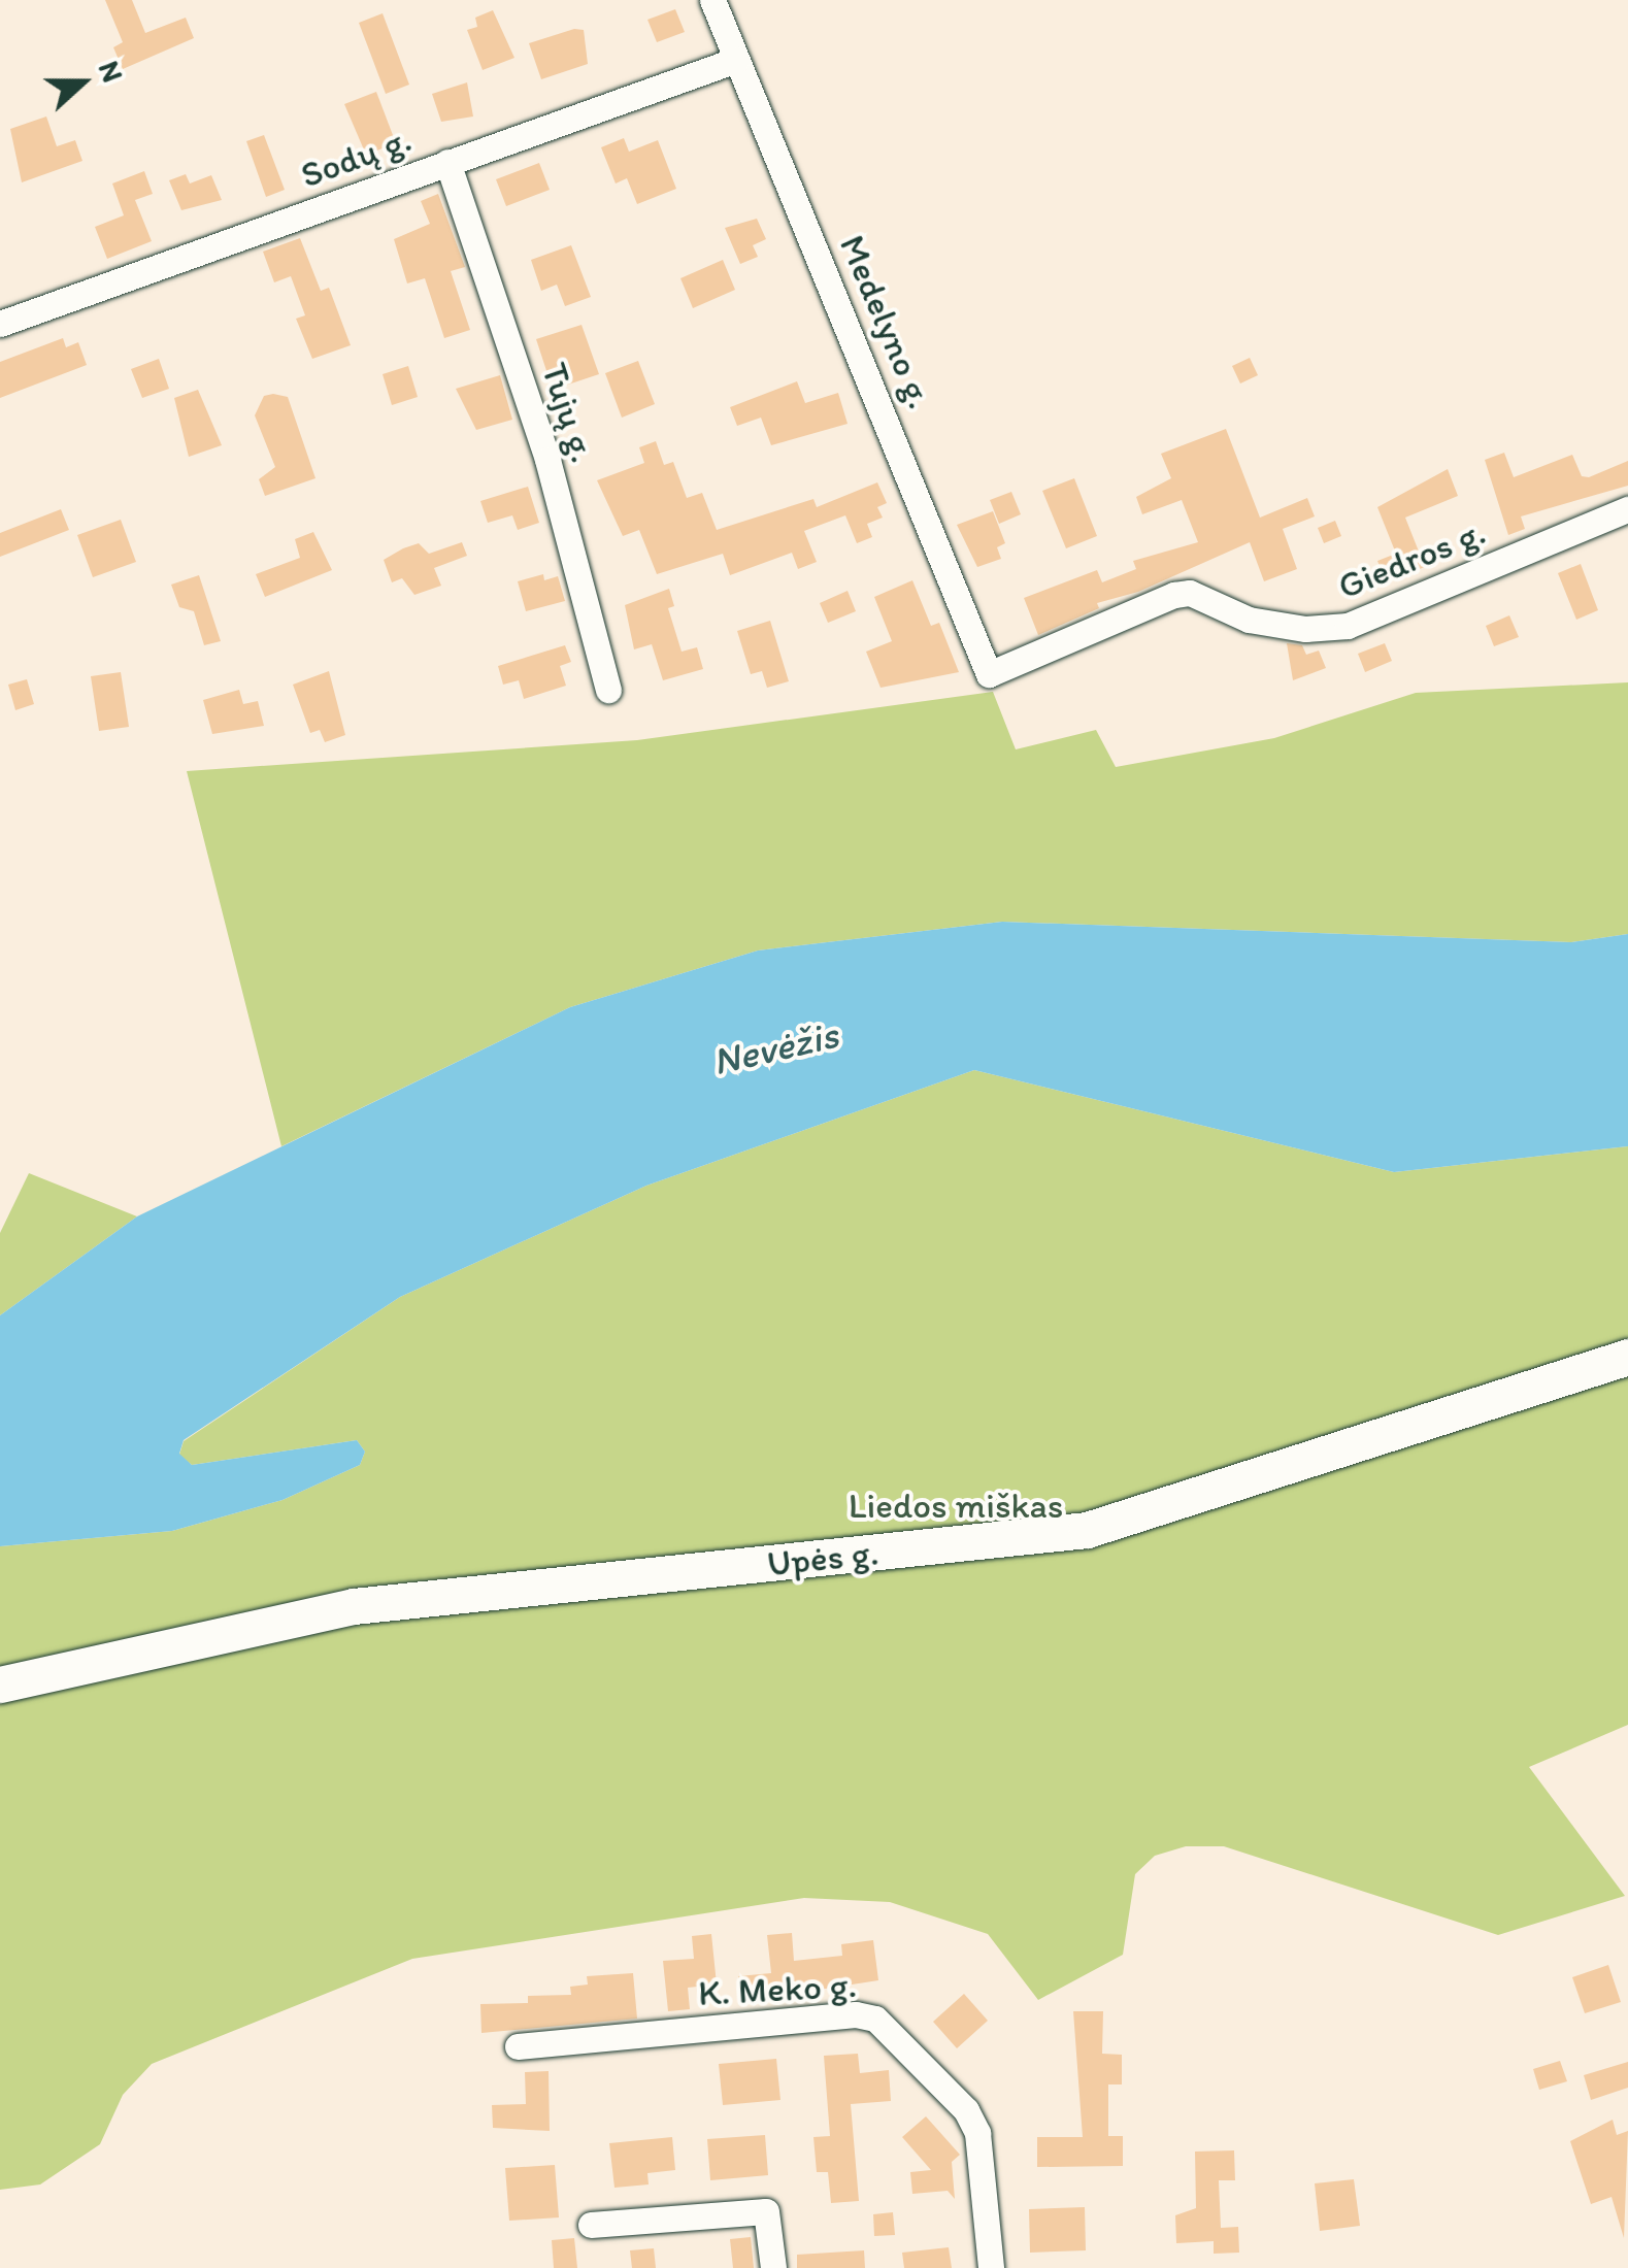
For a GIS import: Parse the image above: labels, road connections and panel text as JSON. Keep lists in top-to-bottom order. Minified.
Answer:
{"streets":{"main road":["Upės g."],"street":["Sodų g.","Medelyno g.","Tujų g.","Giedros g.","K. Meko g."]},"crossings":[["Sodų g.","Medelyno g."],["Sodų g.","Tujų g."],["Medelyno g.","Giedros g."]],"water":["Nevėžis"],"parks":["Liedos miškas"],"north":"right"}
